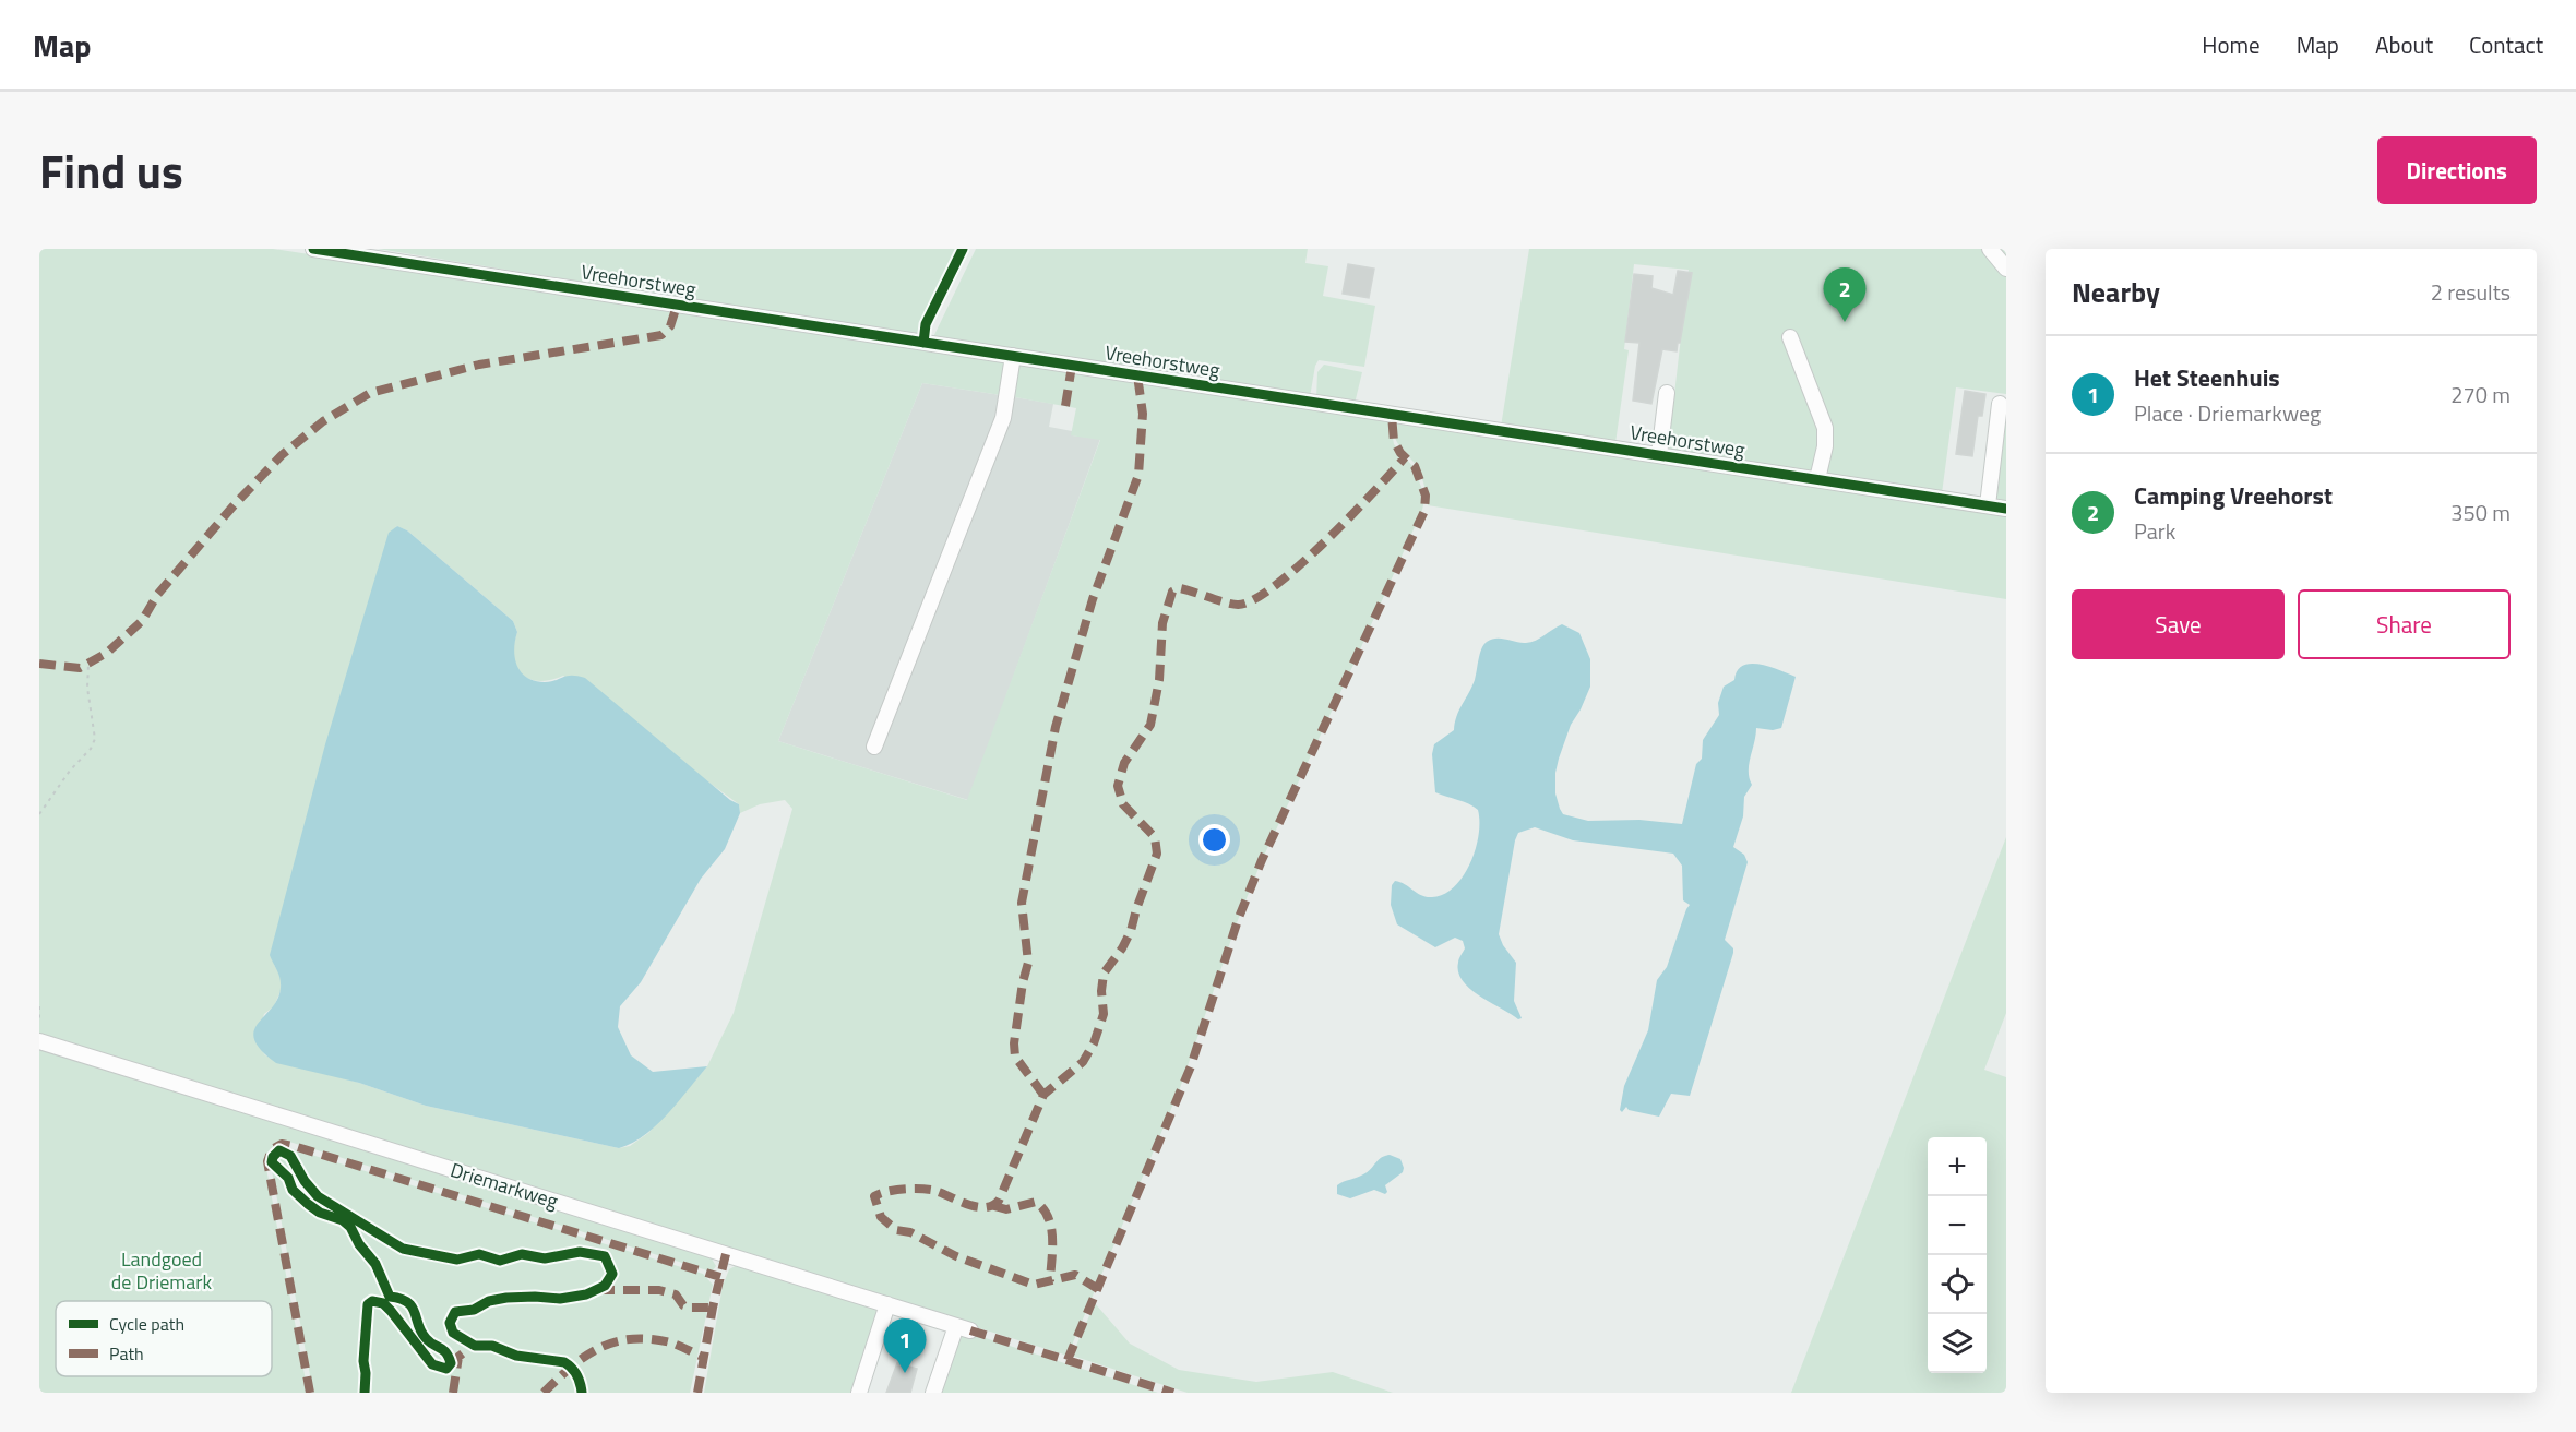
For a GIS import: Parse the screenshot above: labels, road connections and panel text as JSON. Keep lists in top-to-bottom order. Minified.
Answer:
{"streets":{"street":["Vreehorstweg","Driemarkweg"]},"parks":["Landgoed de Driemark"],"legend":["Cycle path","Path"],"page":{"header":"Map","nav":["Home","Map","About","Contact"],"title":"Find us","buttons":["Directions",["Save","Share"]],"heading":["Nearby","2 results"],"pins":["2","1"],"list":[{"mark":"1","name":"Het Steenhuis","note":"Place · Driemarkweg","value":"270 m"},{"mark":"2","name":"Camping Vreehorst","note":"Park","value":"350 m"}],"map_buttons":["+","−"]}}
